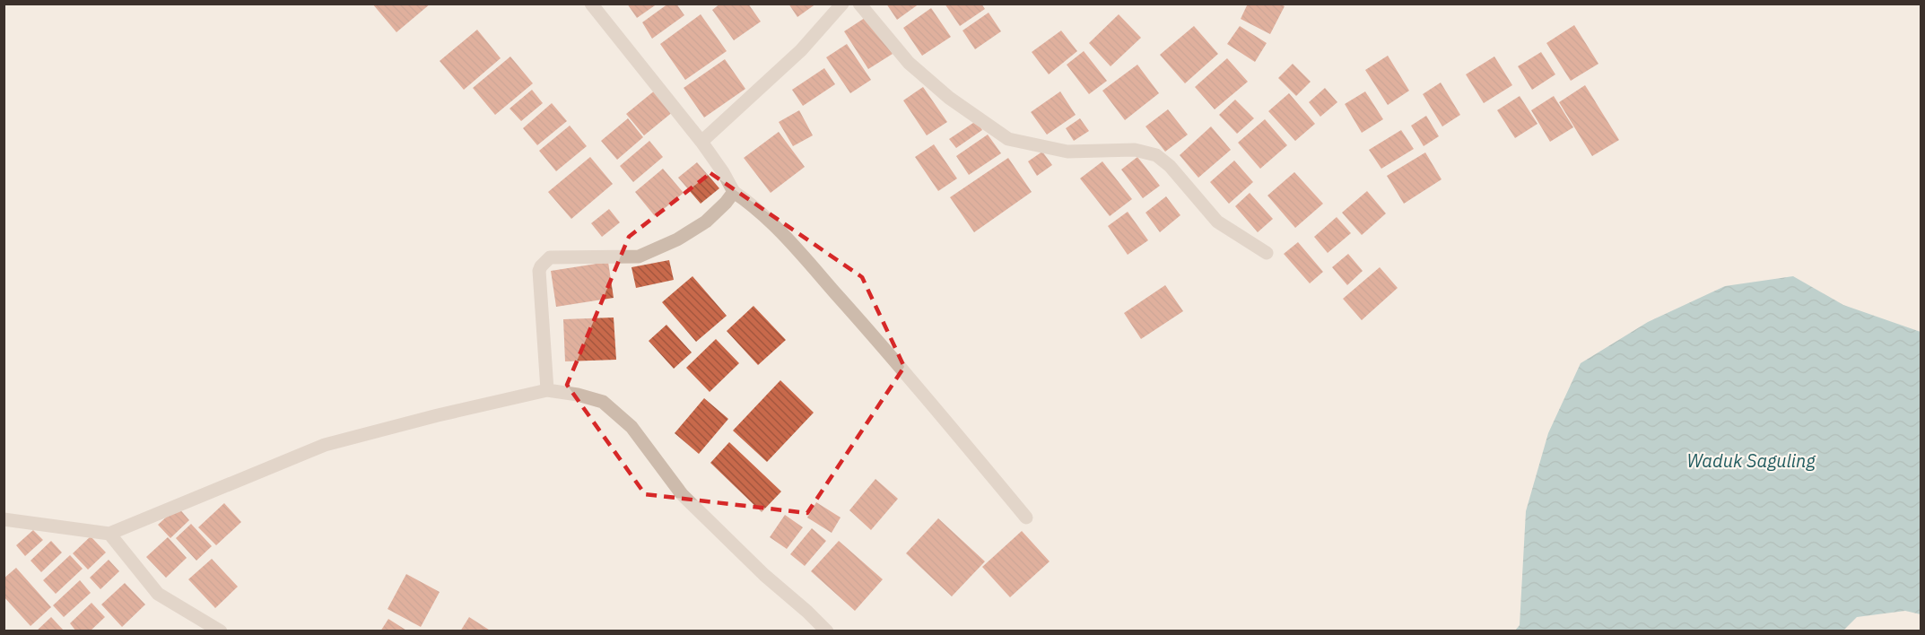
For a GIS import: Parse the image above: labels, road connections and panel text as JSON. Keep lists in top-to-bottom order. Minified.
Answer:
{"water":["Waduk Saguling"]}
